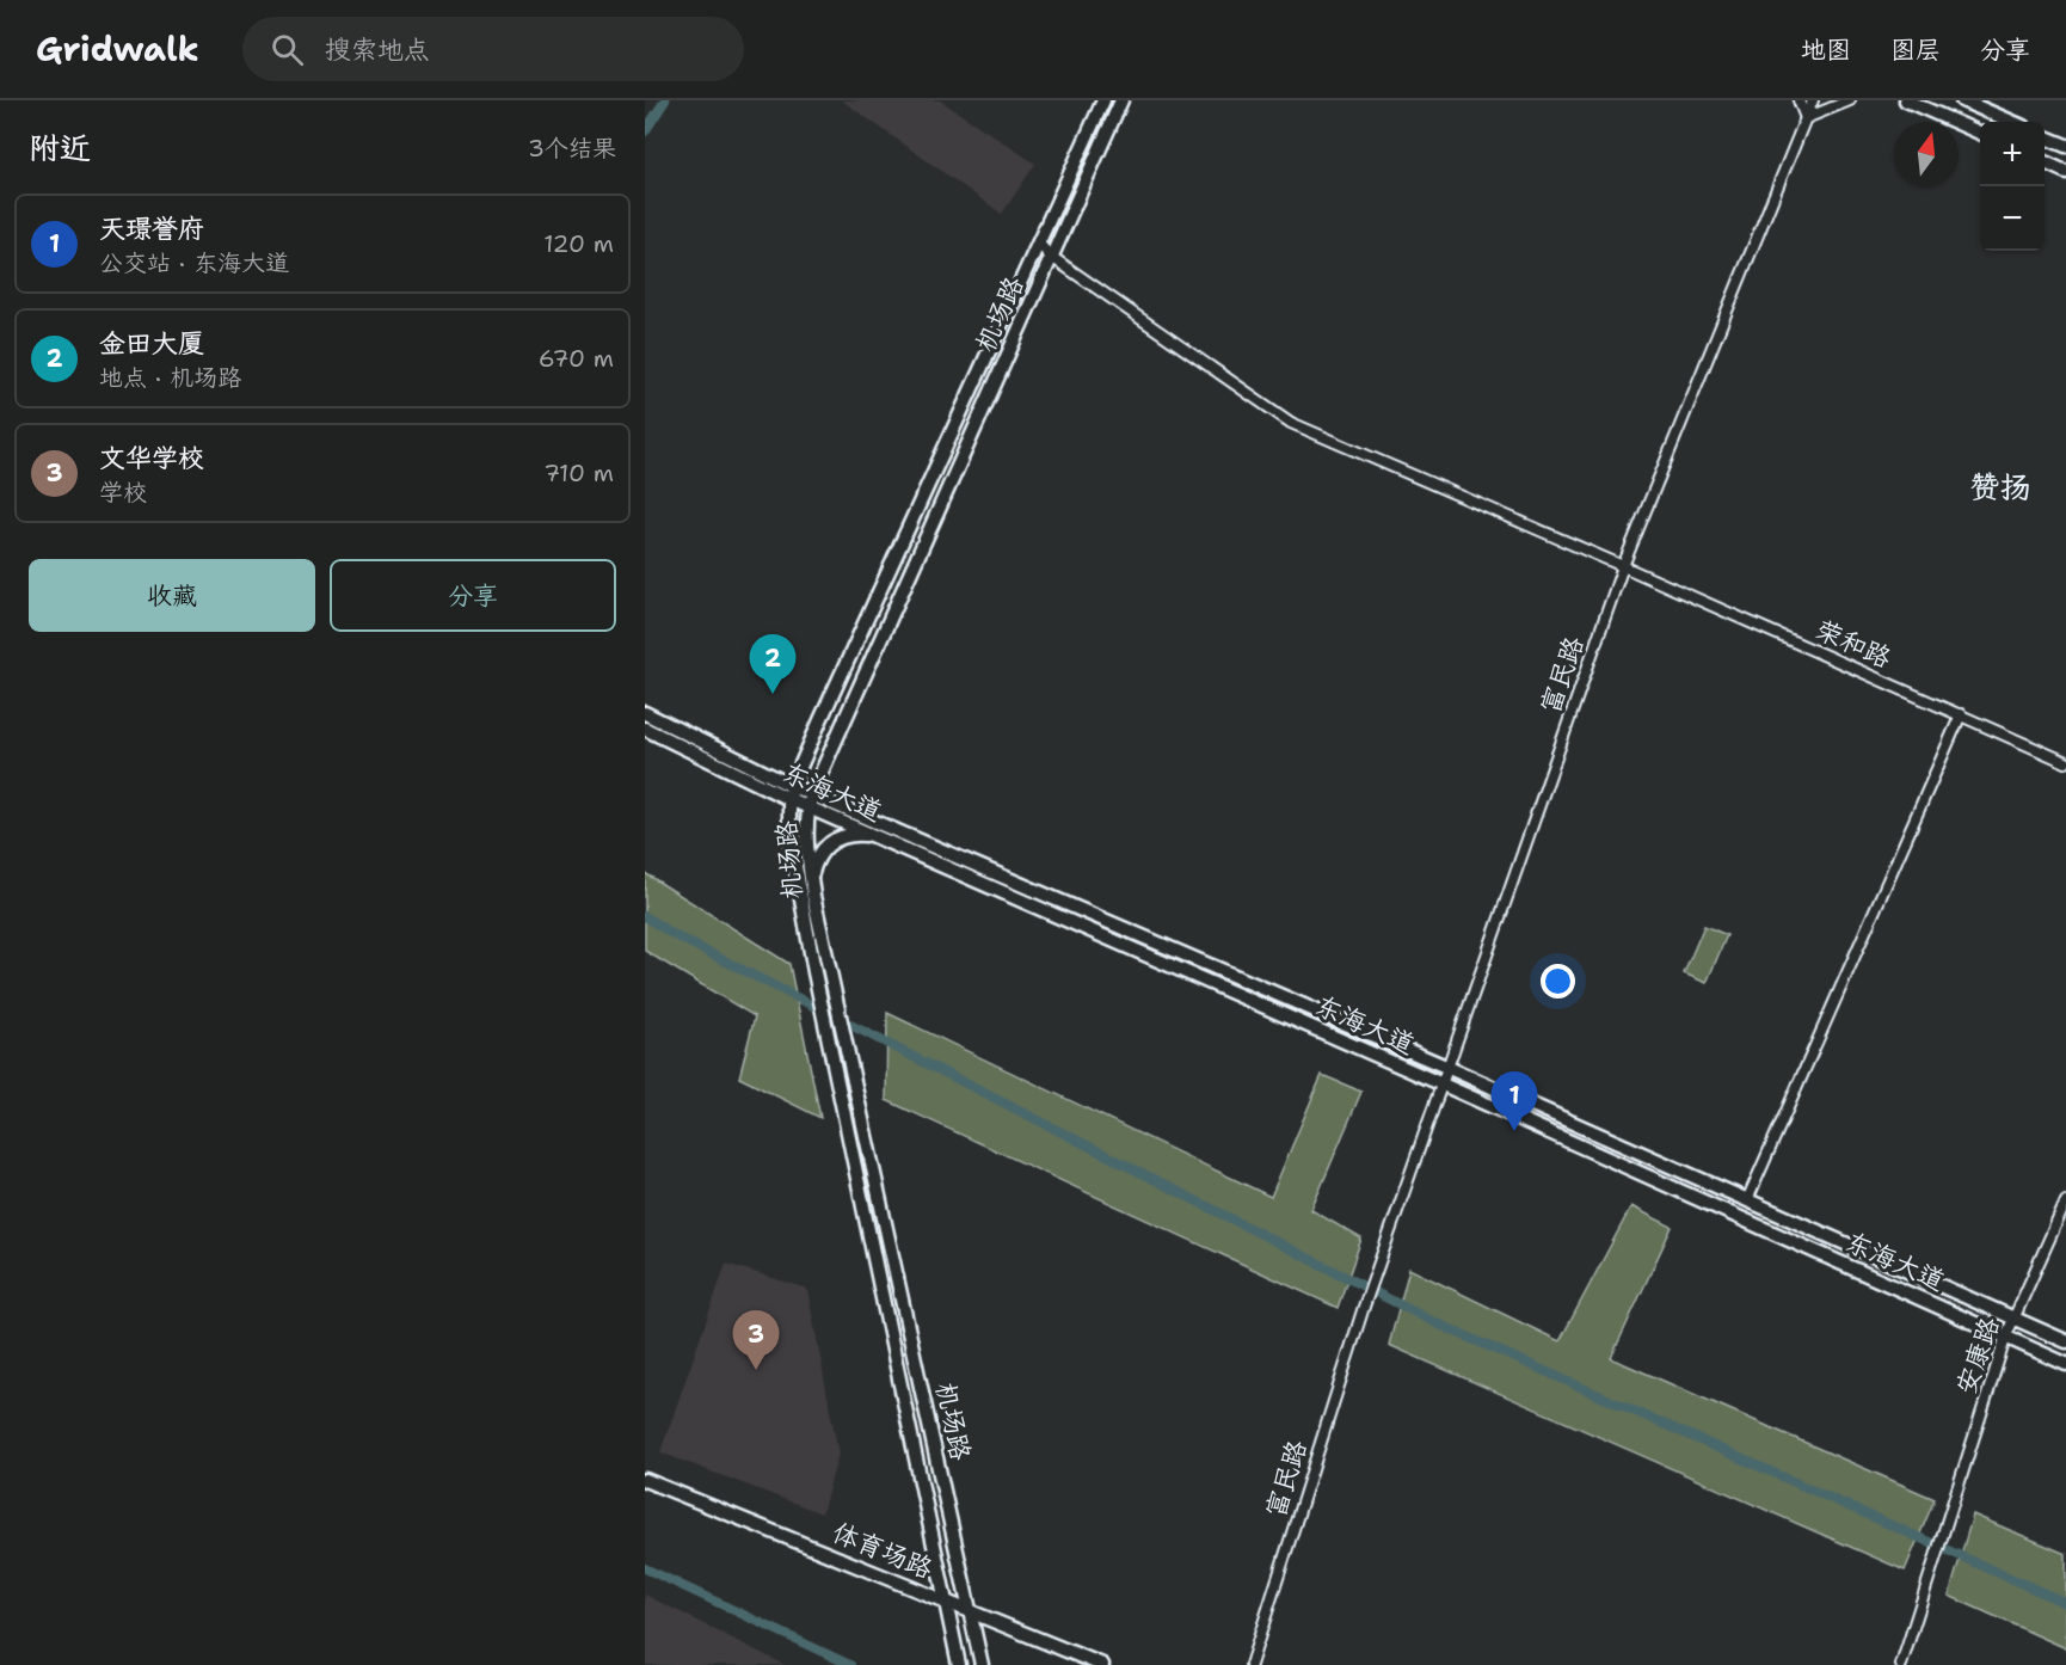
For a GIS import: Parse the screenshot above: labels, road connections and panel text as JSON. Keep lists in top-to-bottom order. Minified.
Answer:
{"streets":{"main road":["机场路","东海大道","体育场路"],"street":["荣和路","富民路","安康路"]},"crossings":[["机场路","荣和路"],["机场路","东海大道"],["机场路","体育场路"],["荣和路","富民路"],["富民路","东海大道"],["东海大道","安康路"]],"districts":["赞扬"],"north":"top","page":{"header":"Gridwalk","search":"搜索地点","nav":["地图","图层","分享"],"heading":["附近","3个结果"],"map_buttons":["+","−"],"list":[{"mark":"1","name":"天璟誉府","note":"公交站 · 东海大道","value":"120 m"},{"mark":"2","name":"金田大厦","note":"地点 · 机场路","value":"670 m"},{"mark":"3","name":"文华学校","note":"学校","value":"710 m"}],"buttons":["收藏","分享"],"pins":["2","1","3"]}}
